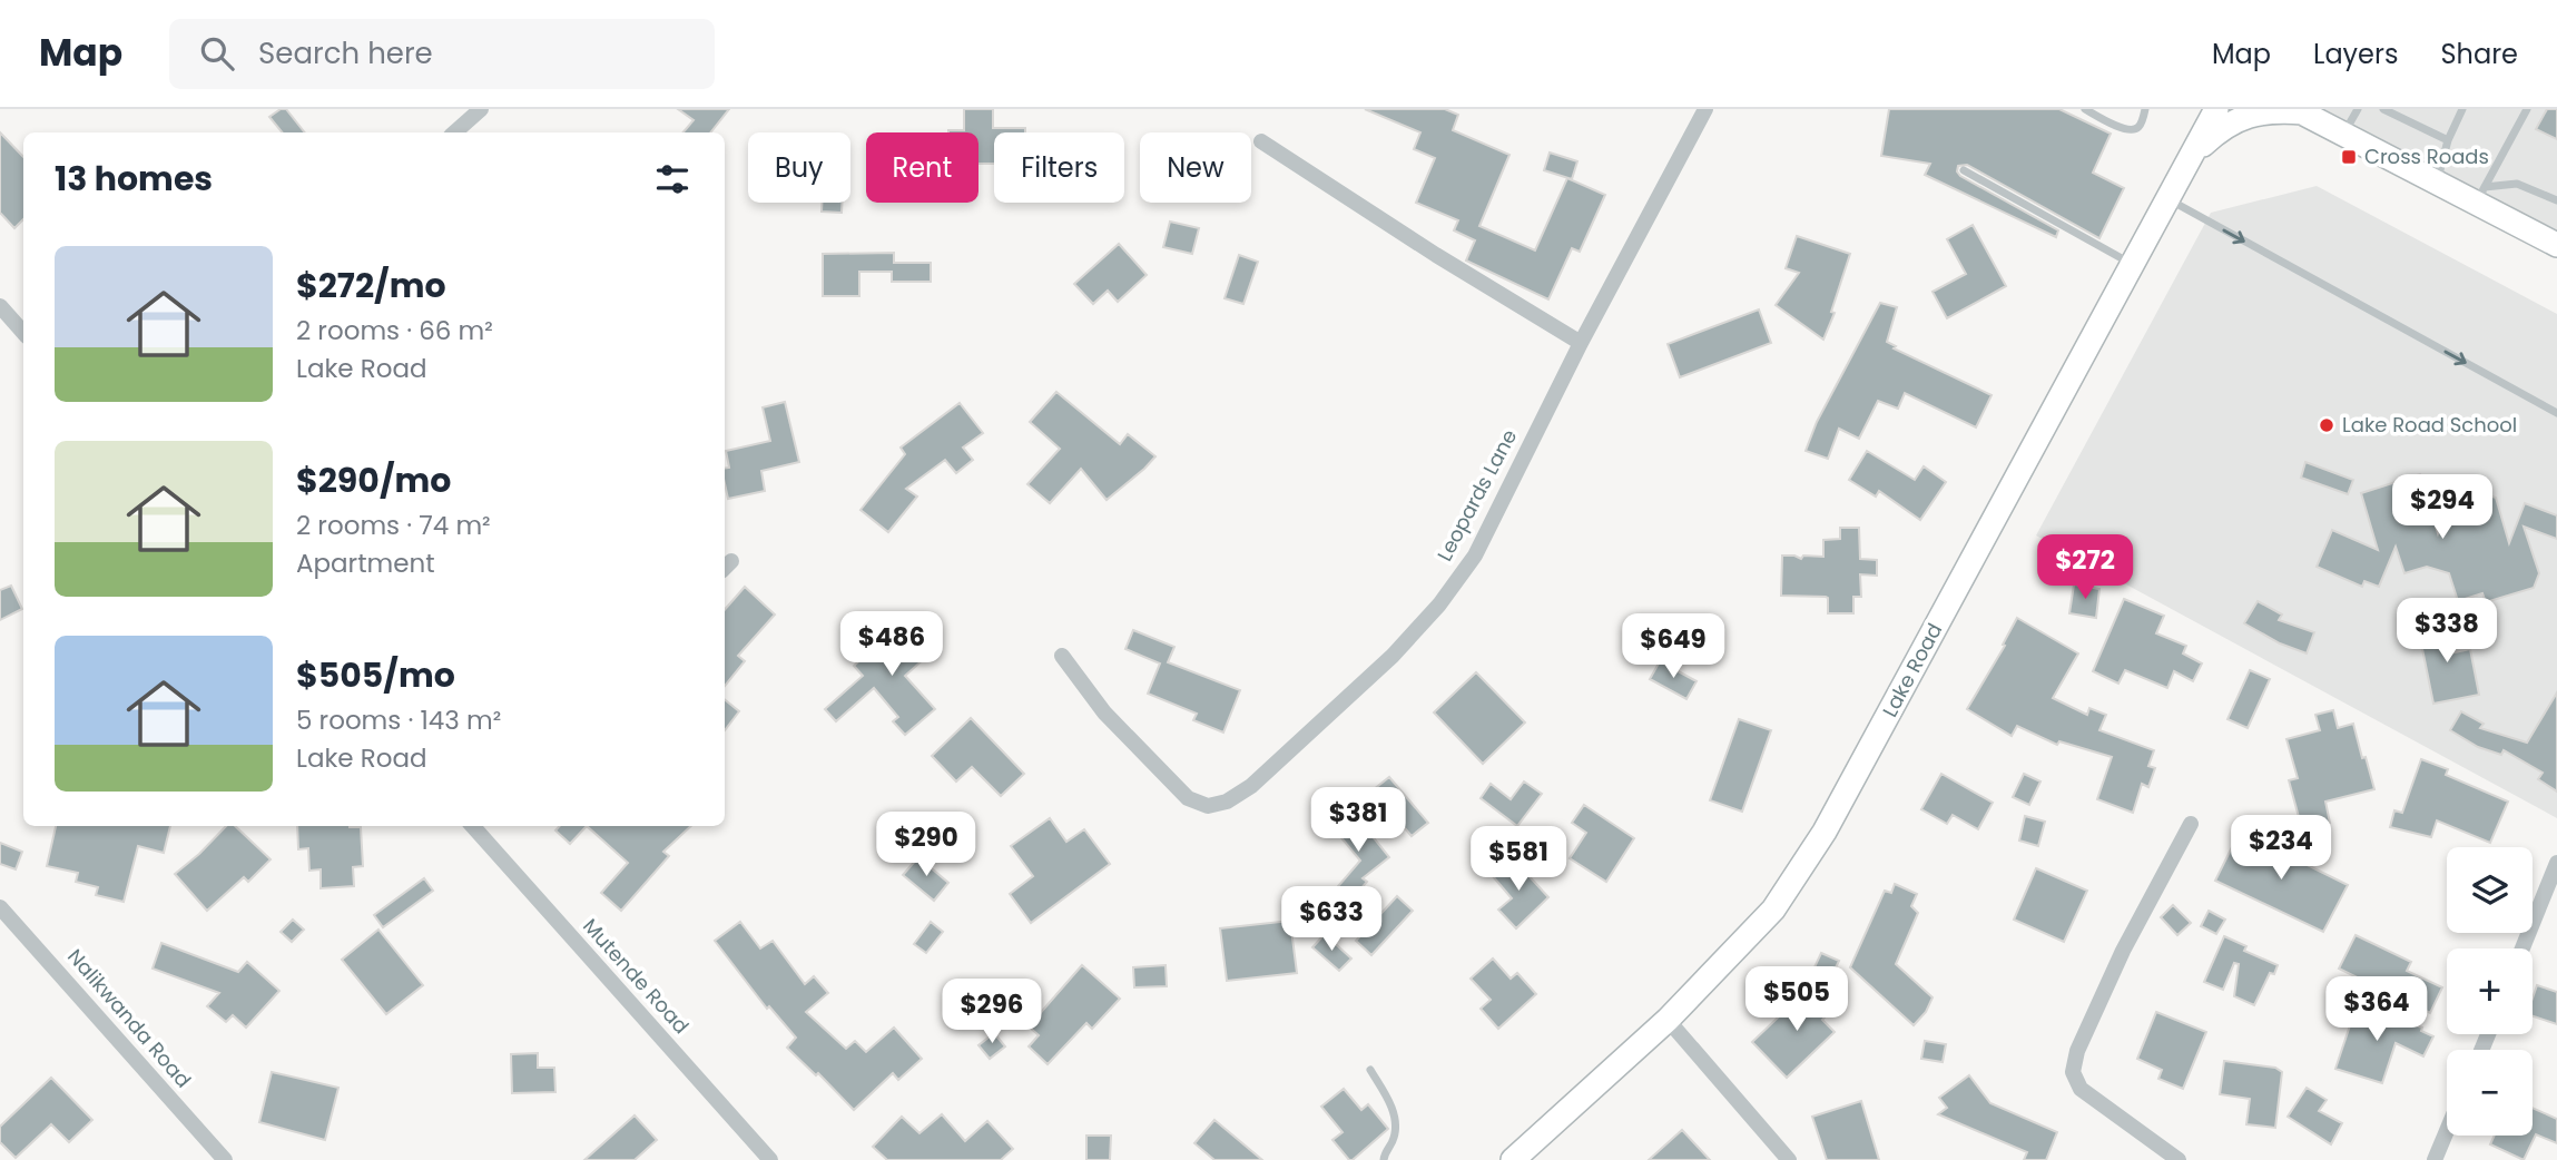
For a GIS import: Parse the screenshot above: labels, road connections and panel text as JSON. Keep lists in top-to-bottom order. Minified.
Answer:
{"streets":{"main road":["Lake Road"],"street":["Leopards Lane","Mutende Road","Nalikwanda Road"]},"places":{"transit":["Cross Roads"],"other":["Lake Road School"]},"page":{"header":"Map","search":"Search here","nav":["Map","Layers","Share"],"chip":["Buy","Rent","Filters","New"],"heading":"13 homes","list":[{"name":"$272/mo","note":"2 rooms · 66 m² · Lake Road"},{"name":"$290/mo","note":"2 rooms · 74 m² · Apartment"},{"name":"$505/mo","note":"5 rooms · 143 m² · Lake Road"}],"price":["$294","$272","$338","$486","$649","$381","$290","$234","$581","$633","$505","$364","$296"],"map_buttons":["+","−"]}}
